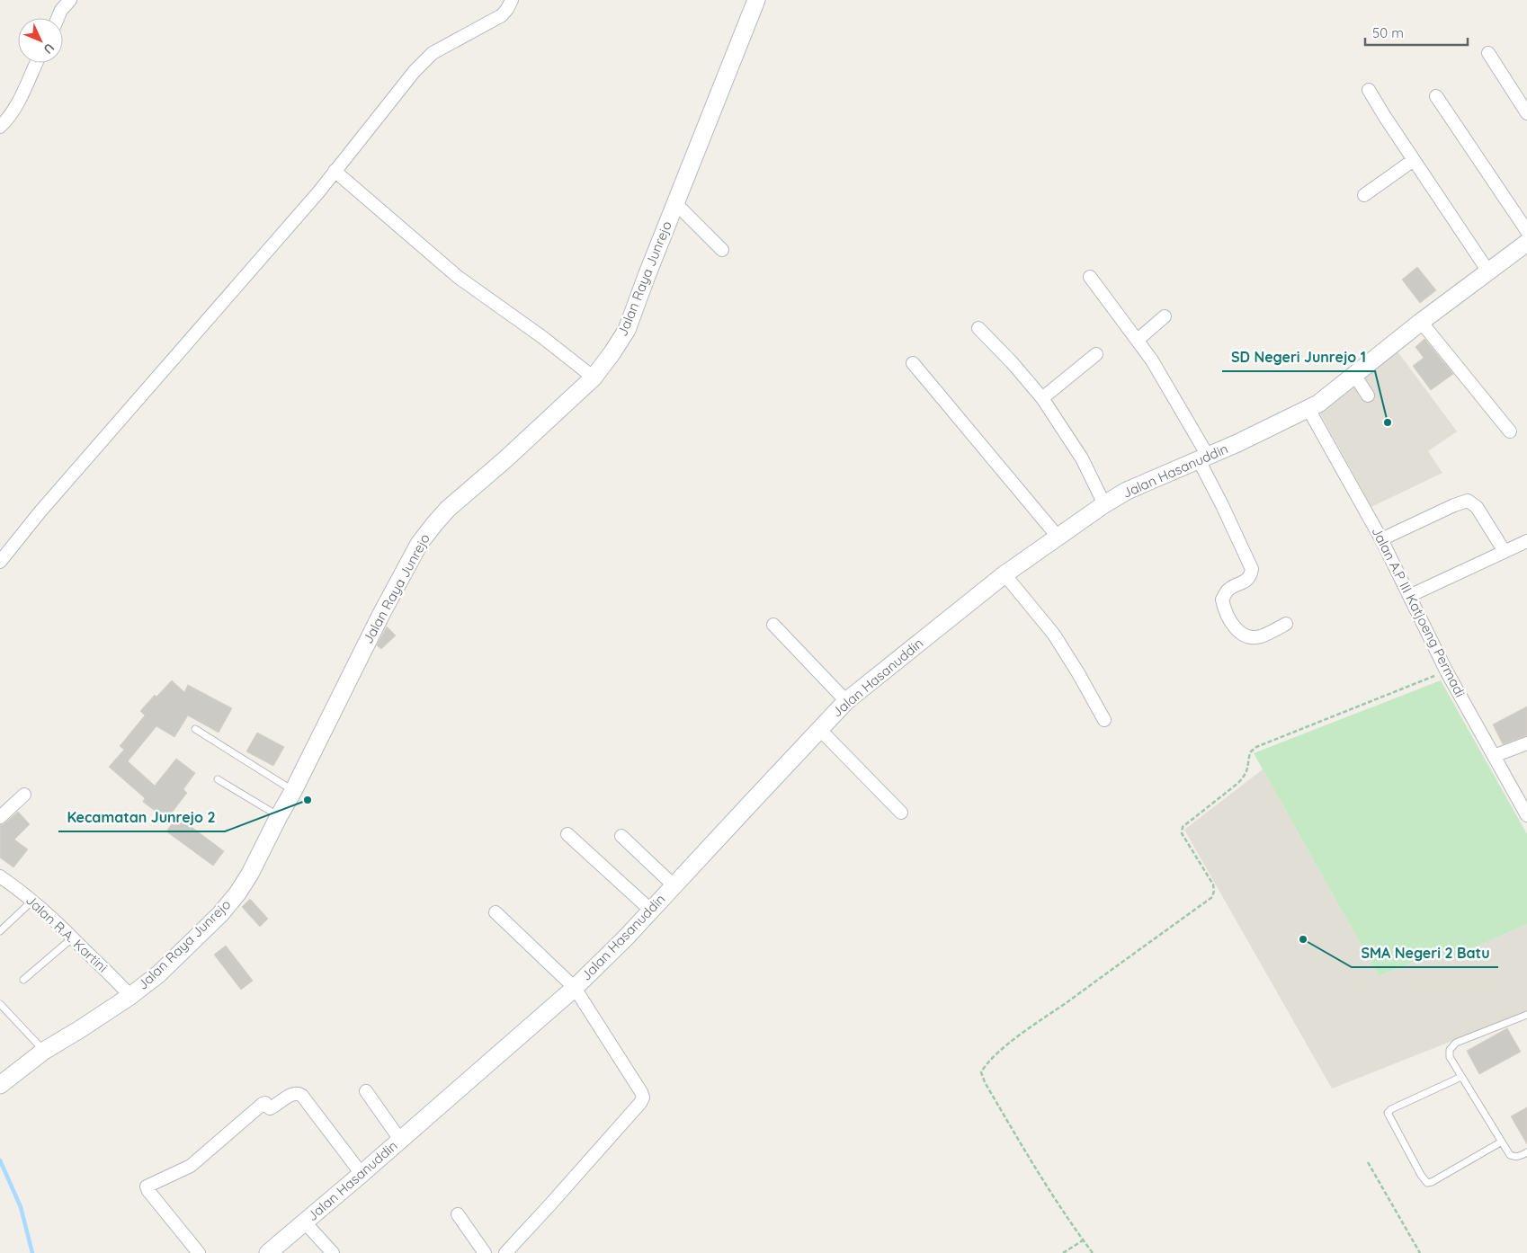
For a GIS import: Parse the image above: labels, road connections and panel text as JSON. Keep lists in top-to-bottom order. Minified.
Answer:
{"streets":{"main road":["Jalan Raya Junrejo","Jalan Hasanuddin"],"street":["Jalan A.P III Katjoeng Permadi","Jalan R.A. Kartini"]},"crossings":[["Jalan Raya Junrejo","Jalan R.A. Kartini"],["Jalan Hasanuddin","Jalan A.P III Katjoeng Permadi"]],"places":["SD Negeri Junrejo 1","Kecamatan Junrejo 2","SMA Negeri 2 Batu"],"scale_bar":"50 m","north":"bottom right"}
